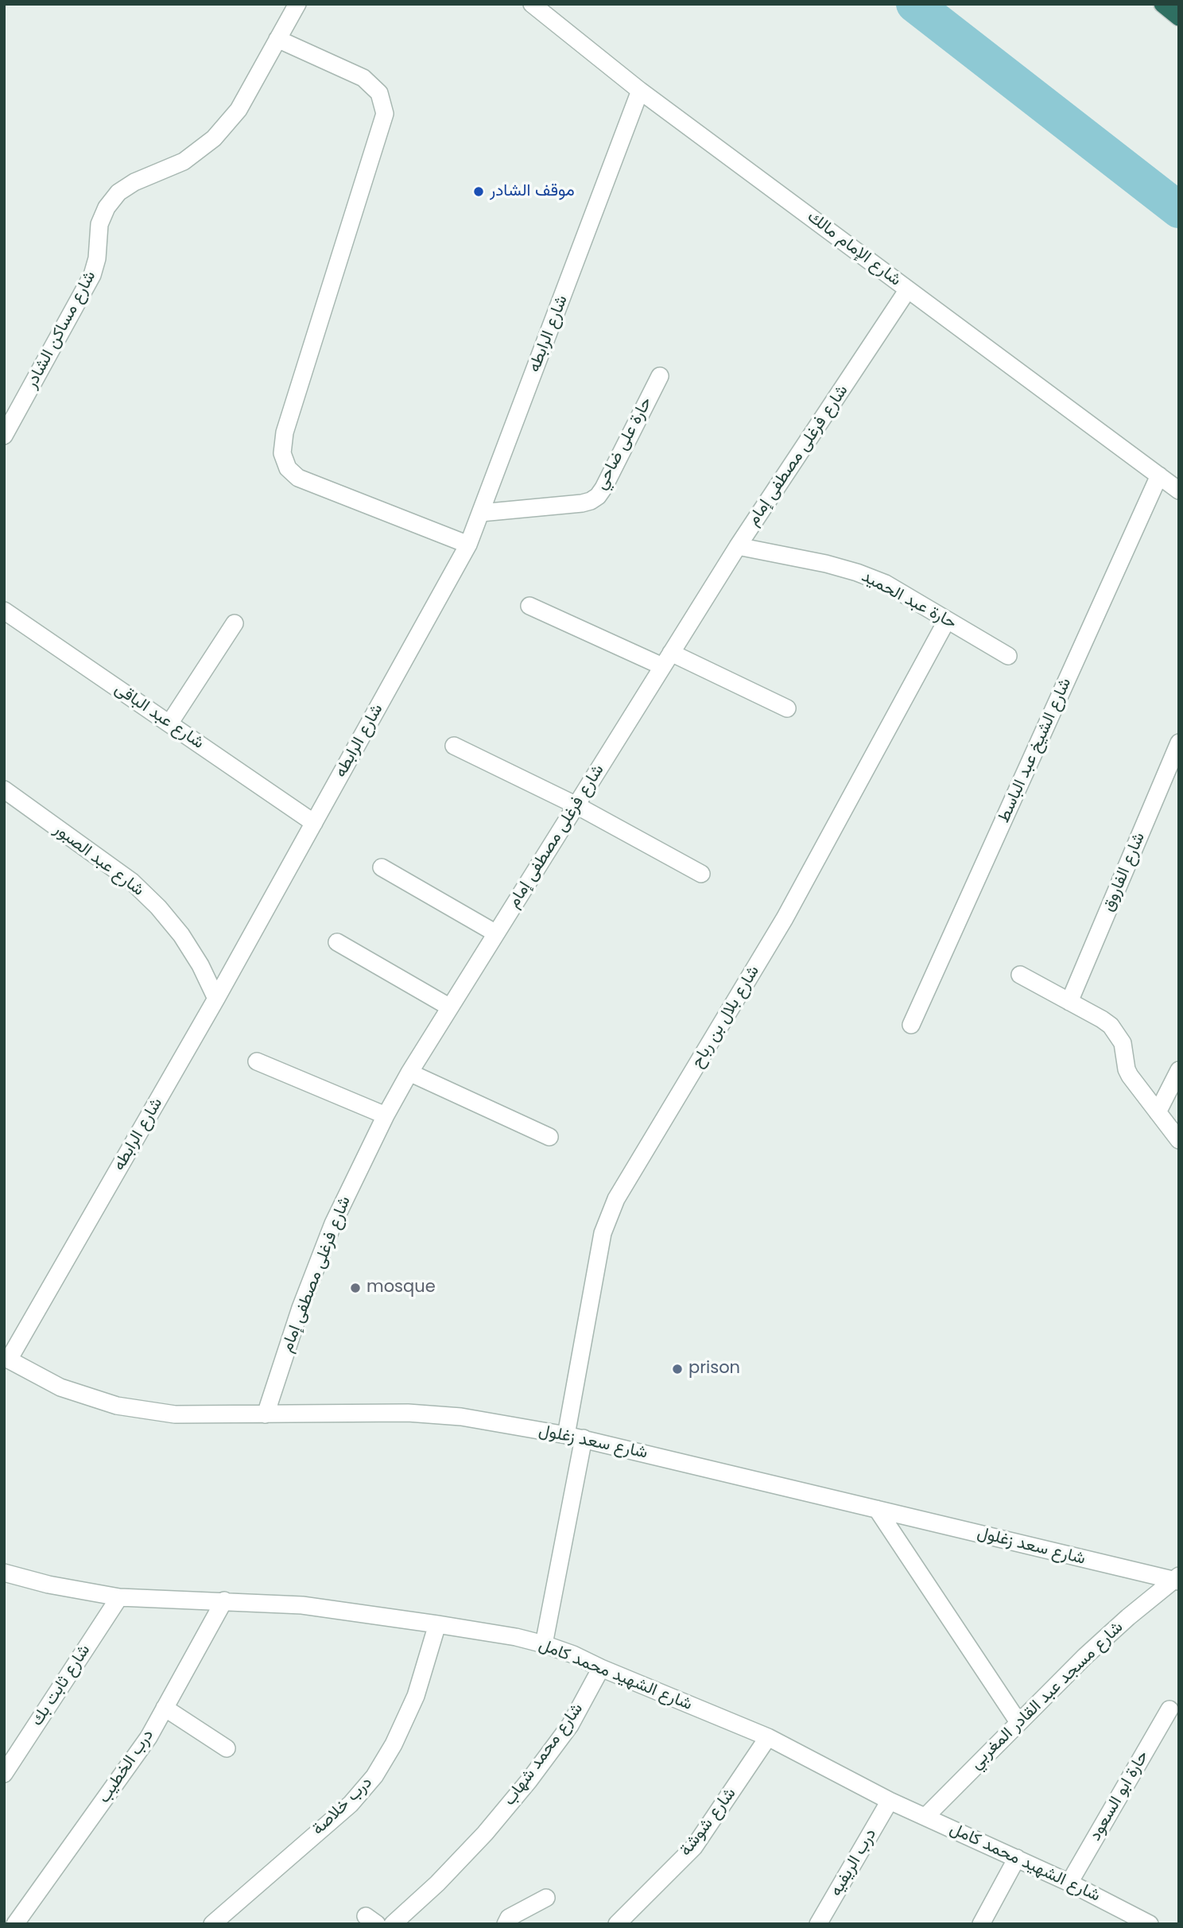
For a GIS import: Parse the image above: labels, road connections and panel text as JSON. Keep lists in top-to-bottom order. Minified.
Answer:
{"streets":{"street":["شارع الإمام مالك","شارع مساكن الشادر","شارع الرابطه","حارة على ضاحي","شارع فرغلى مصطفى إمام","حارة عبد الحميد","شارع عبد الباقى","شارع الشيخ عبد الباسط","شارع عبد الصبور","شارع الفاروق","شارع بلال بن رباح","شارع سعد زغلول","شارع الشهيد محمد كامل","شارع ثابت بك","شارع مسجد عبد القادر المغربي","شارع محمد شهاب","درب الخطيب","حارة ابو السعود","درب خلاصة","شارع شوشة","درب الريفيه"]},"crossings":[["شارع الإمام مالك","شارع الرابطه"],["شارع الإمام مالك","شارع فرغلى مصطفى إمام"],["شارع الإمام مالك","شارع الشيخ عبد الباسط"],["شارع الرابطه","حارة على ضاحي"],["شارع الرابطه","شارع عبد الباقى"],["شارع الرابطه","شارع عبد الصبور"],["شارع الرابطه","شارع سعد زغلول"],["شارع فرغلى مصطفى إمام","حارة عبد الحميد"],["شارع فرغلى مصطفى إمام","شارع سعد زغلول"],["حارة عبد الحميد","شارع بلال بن رباح"],["شارع بلال بن رباح","شارع سعد زغلول"],["شارع سعد زغلول","شارع مسجد عبد القادر المغربي"],["شارع الشهيد محمد كامل","شارع ثابت بك"],["شارع الشهيد محمد كامل","شارع مسجد عبد القادر المغربي"],["شارع الشهيد محمد كامل","شارع محمد شهاب"],["شارع الشهيد محمد كامل","درب الخطيب"],["شارع الشهيد محمد كامل","حارة ابو السعود"],["شارع الشهيد محمد كامل","درب خلاصة"],["شارع الشهيد محمد كامل","شارع شوشة"],["شارع الشهيد محمد كامل","درب الريفيه"]],"places":["موقف الشادر","mosque","prison"]}
